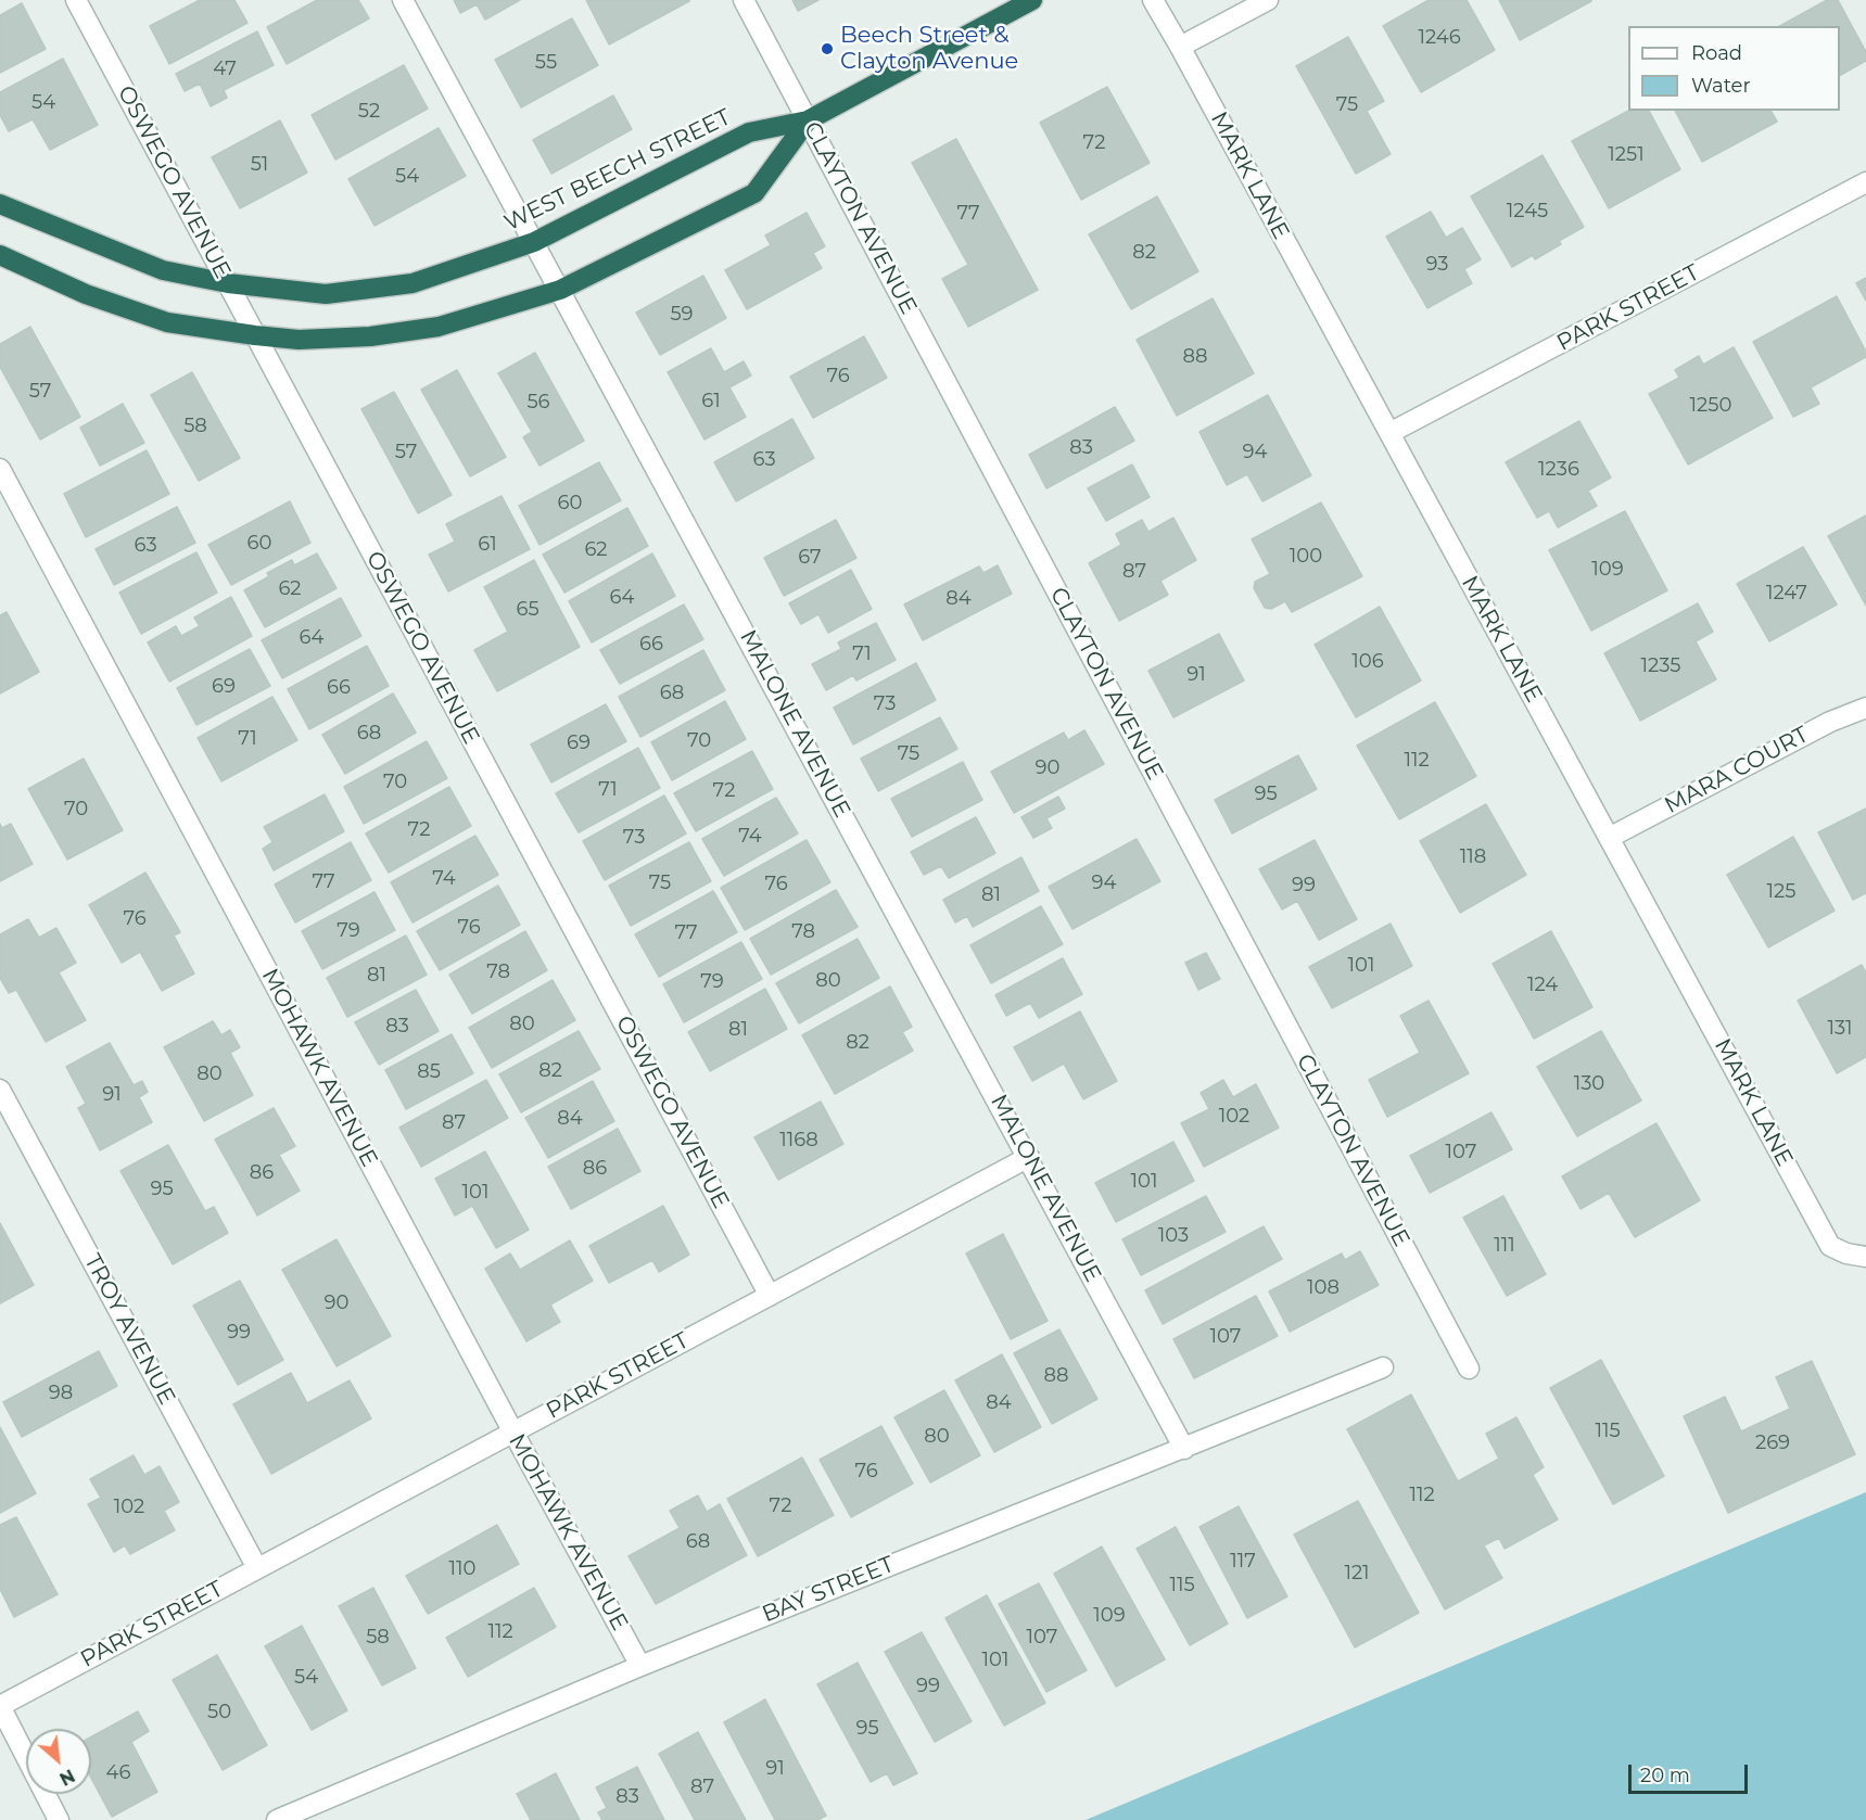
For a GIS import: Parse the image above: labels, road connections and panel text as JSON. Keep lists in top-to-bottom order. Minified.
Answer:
{"streets":{"highway":["WEST BEECH STREET"],"street":["MARK LANE","OSWEGO AVENUE","CLAYTON AVENUE","PARK STREET","MALONE AVENUE","MARA COURT","MOHAWK AVENUE","TROY AVENUE","BAY STREET"]},"crossings":[["WEST BEECH STREET","OSWEGO AVENUE"],["WEST BEECH STREET","CLAYTON AVENUE"],["WEST BEECH STREET","MALONE AVENUE"],["MARK LANE","PARK STREET"],["MARK LANE","MARA COURT"],["OSWEGO AVENUE","PARK STREET"],["PARK STREET","MALONE AVENUE"],["PARK STREET","MOHAWK AVENUE"],["PARK STREET","TROY AVENUE"],["MALONE AVENUE","BAY STREET"],["MOHAWK AVENUE","BAY STREET"]],"places":["Beech Street & Clayton Avenue"],"house_numbers":["1246","55","47","54","75","52","72","1251","51","54","1245","77","82","93","59","88","76","57","61","56","1250","58","83","57","94","63","1236","60","60","61","63","62","100","67","109","87","62","1247","64","84","65","64","66","71","106","1235","91","69","66","68","73","68","71","70","69","75","112","90","70","71","72","95","70","72","74","73","118","74","77","75","94","76","99","125","81","76","76","79","78","77","101","78","81","80","79","124","80","83","131","81","82","82","85","80","130","91","102","84","87","1168","107","86","86","101","95","101","103","111","108","90","99","107","88","98","84","115","80","269","76","112","72","102","68","117","110","121","115","109","112","58","107","101","54","99","50","95","91","46","87","83"],"legend":["Road","Water"],"scale_bar":"20 m","north":"bottom right"}
